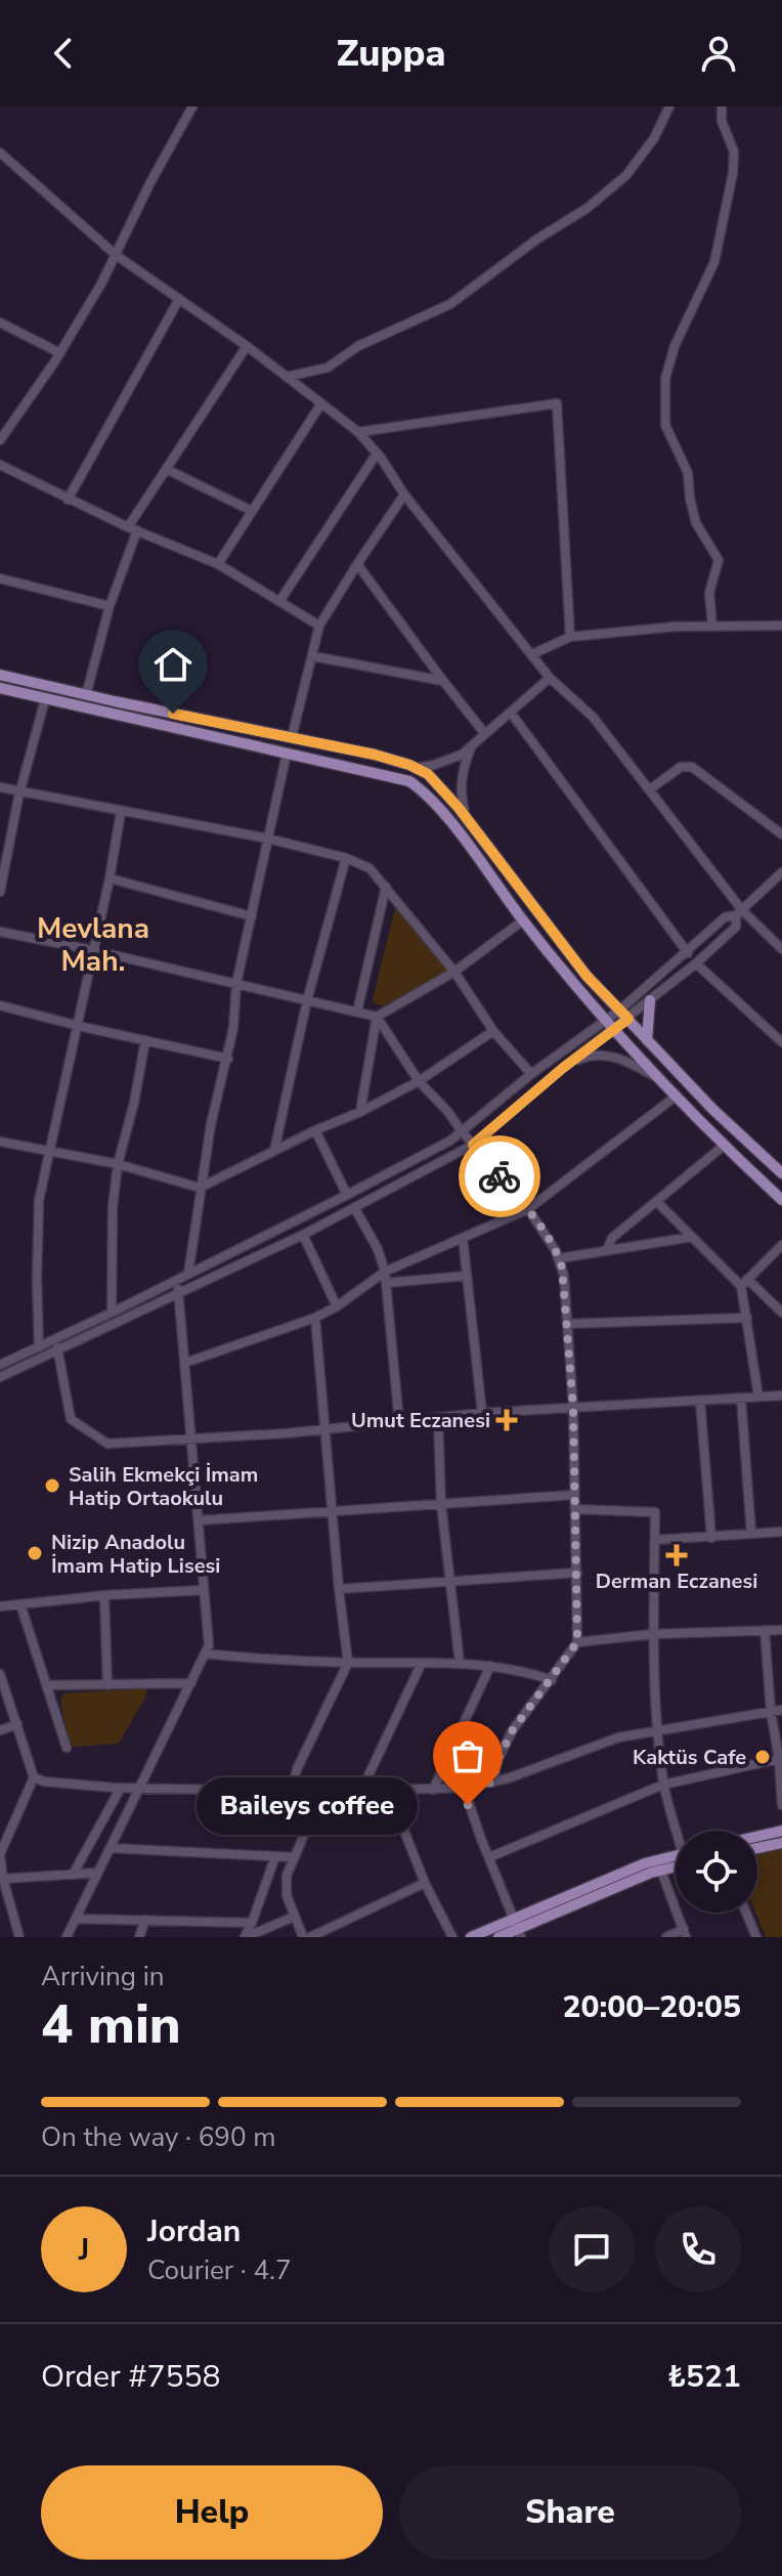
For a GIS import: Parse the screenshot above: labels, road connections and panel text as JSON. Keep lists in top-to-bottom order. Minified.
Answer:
{"districts":["Mevlana Mah."],"places":{"health":["Umut Eczanesi","Derman Eczanesi"],"other":["Salih Ekmekçi İmam Hatip Ortaokulu","Nizip Anadolu İmam Hatip Lisesi","Kaktüs Cafe","Baileys coffee"]},"page":{"header":"Zuppa","bubble":"Baileys coffee","heading":["4 min","Arriving in","20:00–20:05"],"panel":["Jordan","Courier · 4.7","Order #7558","₺521"],"bar":"On the way · 690 m","round":"J","buttons":["Help","Share"]}}
